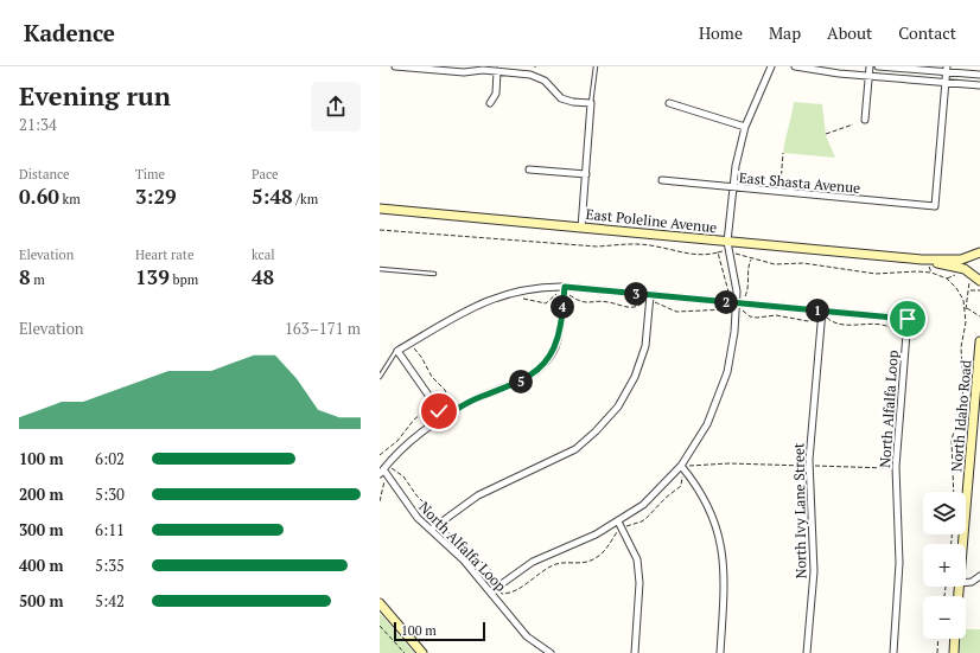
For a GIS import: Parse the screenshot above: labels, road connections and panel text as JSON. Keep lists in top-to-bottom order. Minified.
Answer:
{"streets":{"main road":["East Poleline Avenue","North Idaho Road"],"street":["East Shasta Avenue","North Alfalfa Loop","North Ivy Lane Street"]},"crossings":[["North Alfalfa Loop","North Ivy Lane Street"]],"scale_bar":"100 m","page":{"header":"Kadence","nav":["Home","Map","About","Contact"],"heading":["Evening run","21:34"],"stats":[["Distance","0.60 km"],["Time","3:29"],["Pace","5:48 /km"],["Elevation","8 m"],["Heart rate","139 bpm"],["kcal","48"]],"pins":["3","2","4","1","5"],"chart":["Elevation","163–171 m"],"list":[{"name":"100 m","note":"6:02"},{"name":"200 m","note":"5:30"},{"name":"300 m","note":"6:11"},{"name":"400 m","note":"5:35"},{"name":"500 m","note":"5:42"}],"map_buttons":["+","−"],"scale":"100 m"}}
